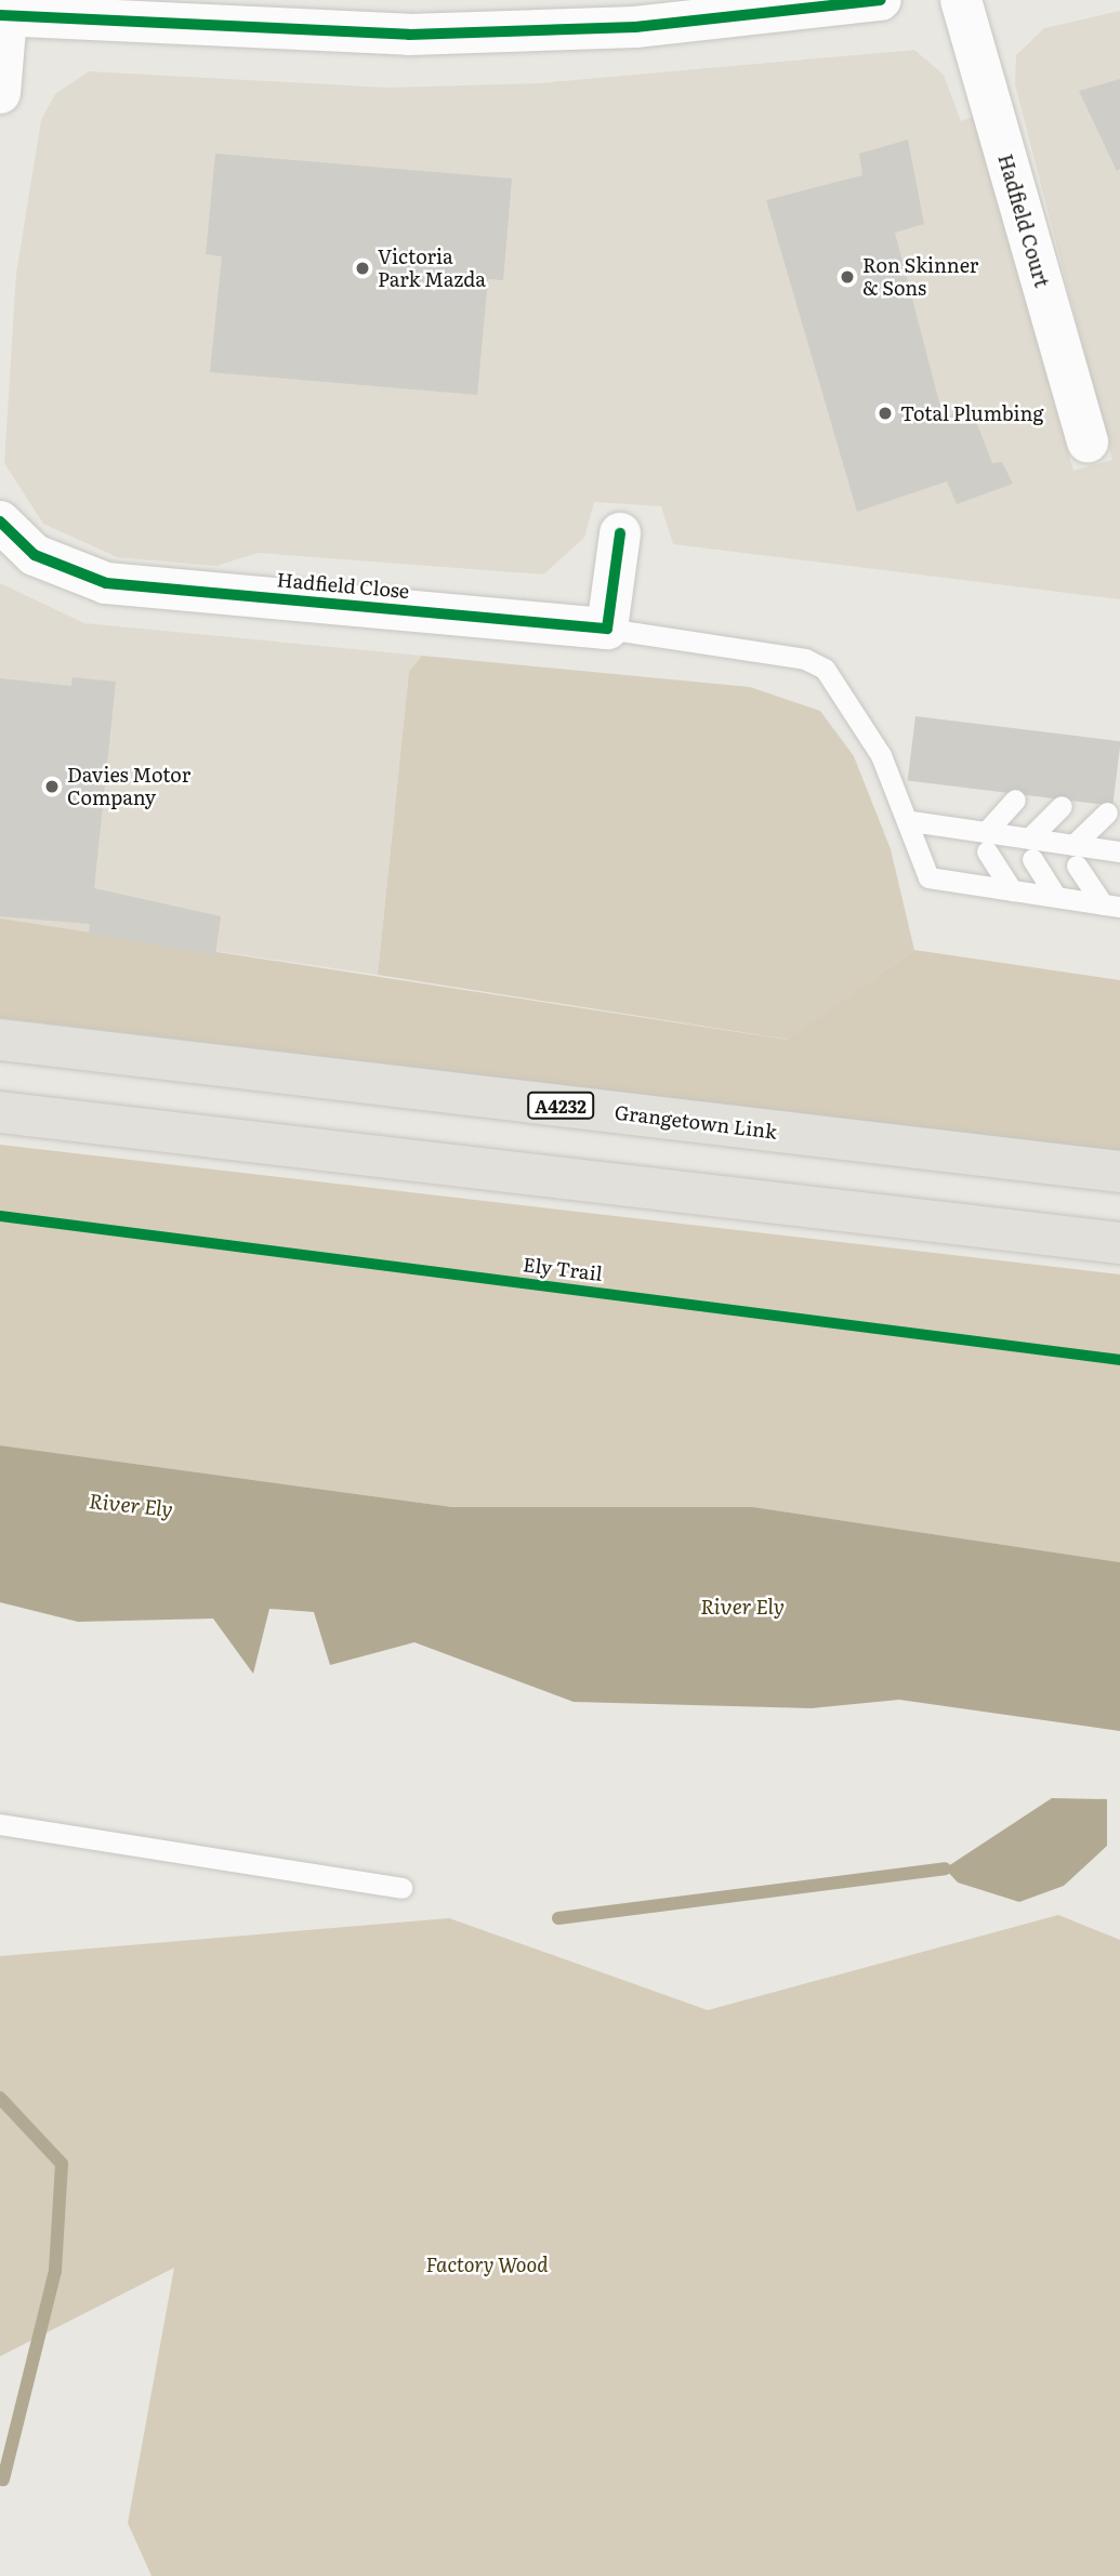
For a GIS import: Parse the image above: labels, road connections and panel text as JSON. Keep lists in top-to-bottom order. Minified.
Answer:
{"streets":{"main road":["A4232","Grangetown Link"],"street":["Hadfield Court","Hadfield Close"],"cycle path":["Ely Trail"]},"water":["River Ely"],"parks":["Factory Wood"],"places":["Victoria Park Mazda","Ron Skinner & Sons","Total Plumbing","Davies Motor Company"]}
